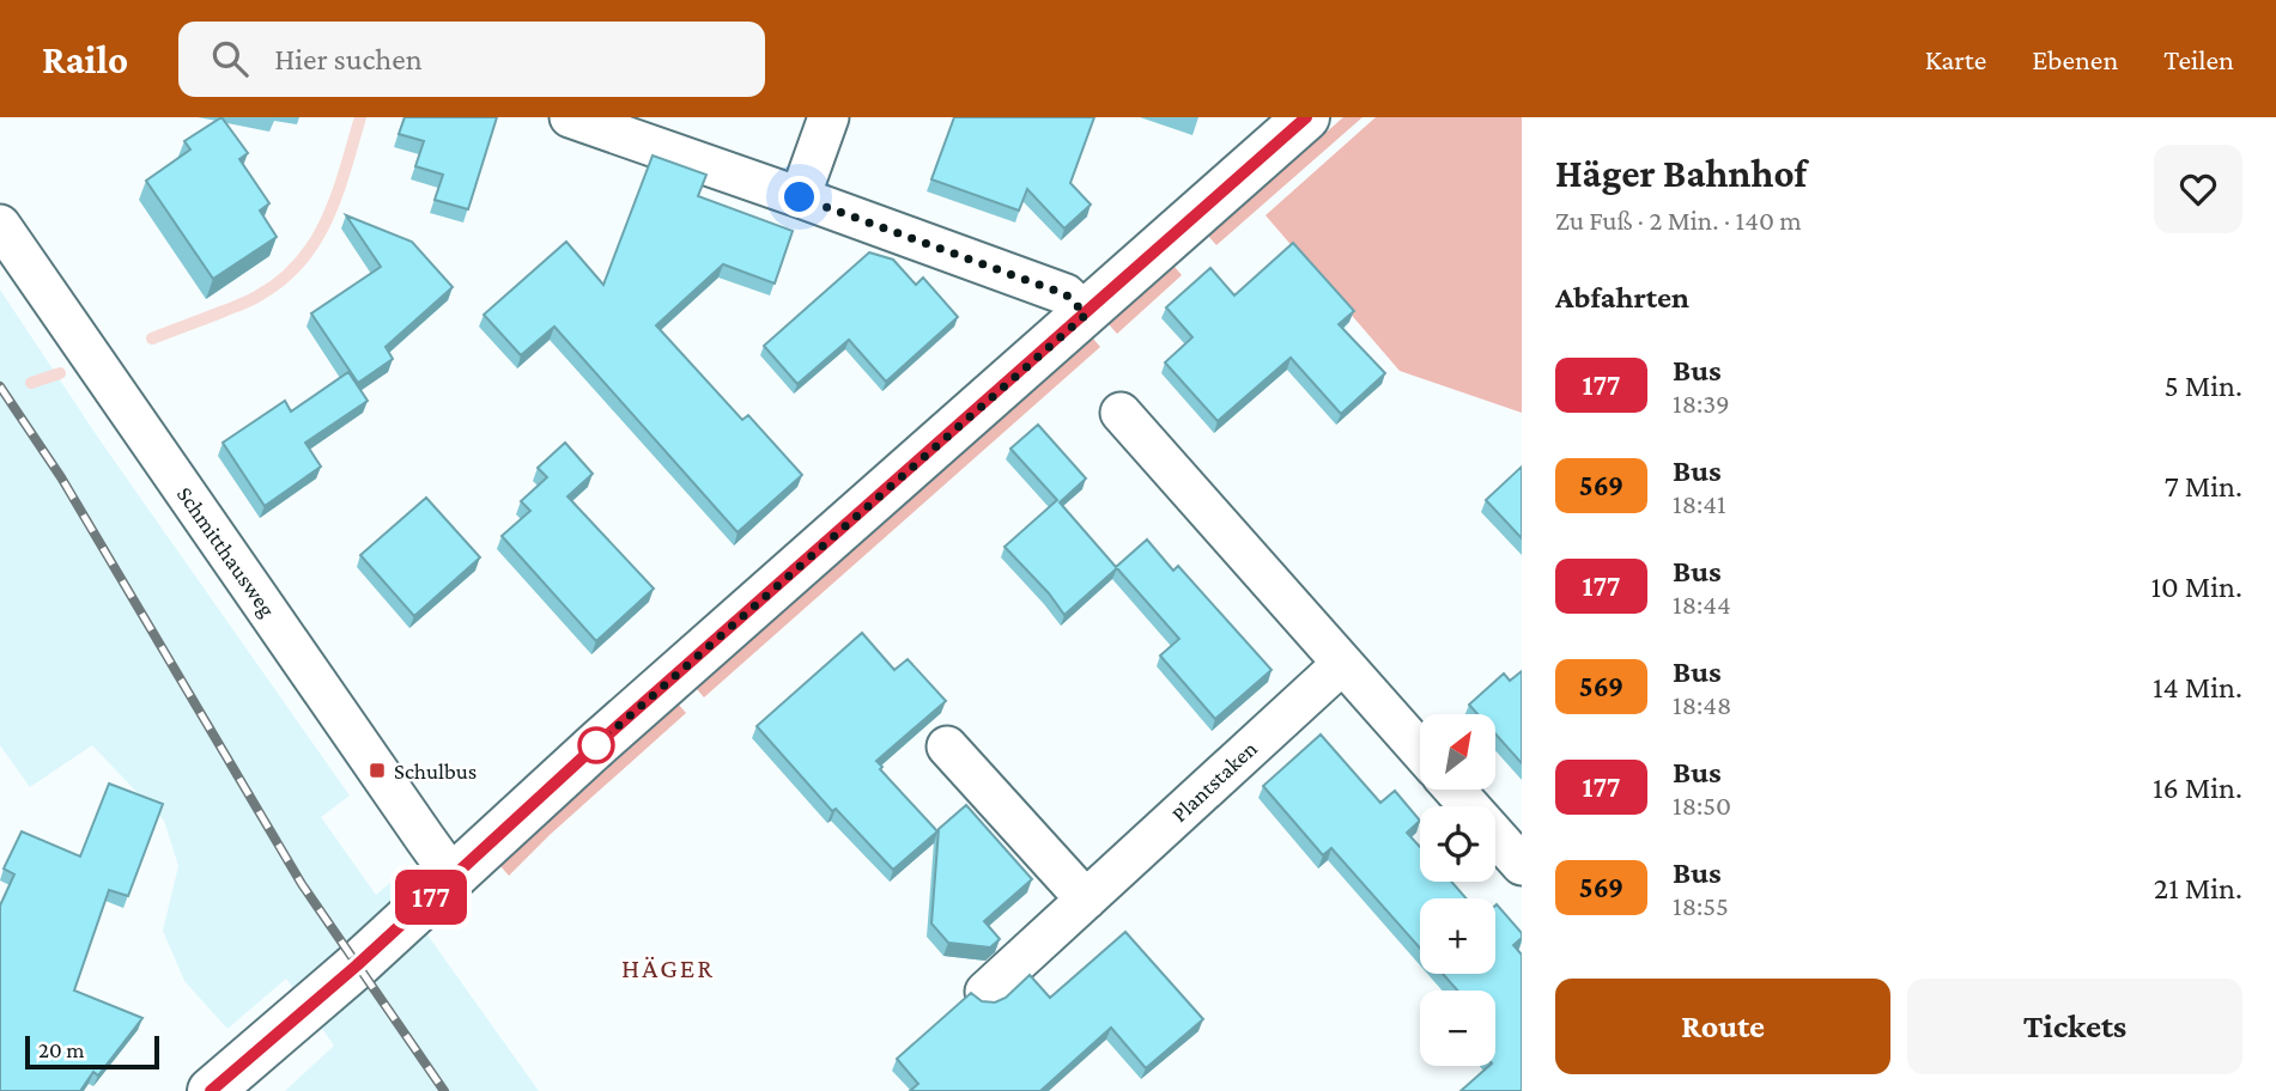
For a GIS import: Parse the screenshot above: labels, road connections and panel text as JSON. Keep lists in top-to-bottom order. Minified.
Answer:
{"streets":{"street":["Schmitthausweg","Plantstaken"]},"districts":["HÄGER"],"places":{"transit":["Schulbus"]},"lines":["bus line 177"],"scale_bar":"20 m","north":"top right","page":{"header":"Railo","search":"Hier suchen","nav":["Karte","Ebenen","Teilen"],"on_map":"177","heading":[["Häger Bahnhof","Zu Fuß · 2 Min. · 140 m"],"Abfahrten"],"list":[{"mark":"177","name":"Bus","note":"18:39","value":"5 Min."},{"mark":"569","name":"Bus","note":"18:41","value":"7 Min."},{"mark":"177","name":"Bus","note":"18:44","value":"10 Min."},{"mark":"569","name":"Bus","note":"18:48","value":"14 Min."},{"mark":"177","name":"Bus","note":"18:50","value":"16 Min."},{"mark":"569","name":"Bus","note":"18:55","value":"21 Min."}],"map_buttons":["+","−"],"buttons":["Route","Tickets"],"scale":"20 m"}}
